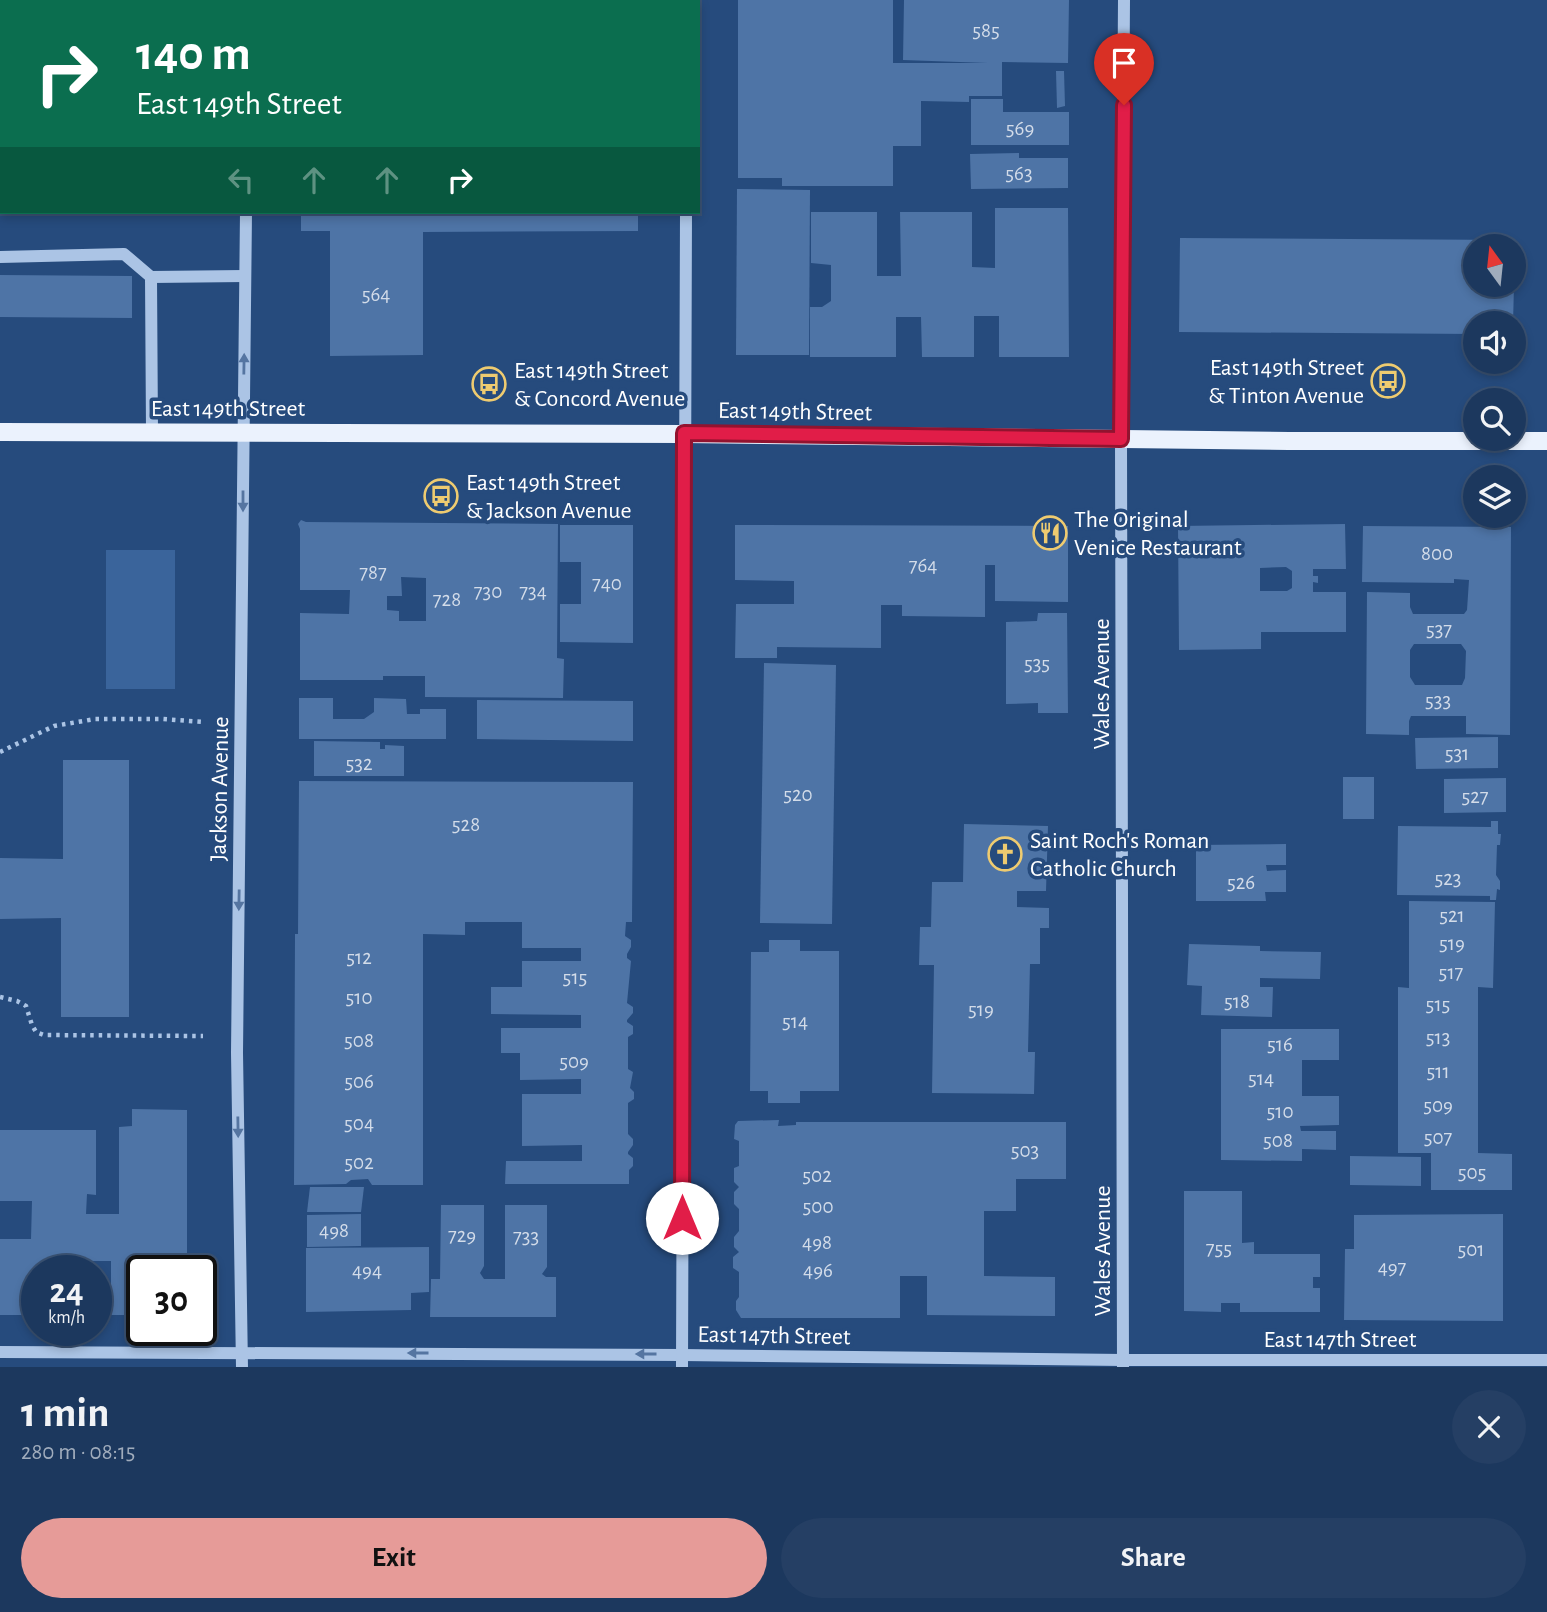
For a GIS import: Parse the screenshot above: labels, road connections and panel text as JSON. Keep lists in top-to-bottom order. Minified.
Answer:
{"streets":{"main road":["East 149th Street"],"street":["Wales Avenue","Jackson Avenue","East 147th Street"]},"crossings":[["East 149th Street","Wales Avenue"],["East 149th Street","Jackson Avenue"],["Wales Avenue","East 147th Street"],["Jackson Avenue","East 147th Street"]],"places":{"bus stop":["East 149th Street & Tinton Avenue","East 149th Street & Concord Avenue","East 149th Street & Jackson Avenue"],"restaurant":["The Original Venice Restaurant"],"church":["Saint Roch's Roman Catholic Church"]},"house_numbers":["585","569","563","564","800","764","787","740","730","734","728","537","535","533","531","532","520","527","528","523","526","521","519","512","517","515","510","518","515","519","514","513","508","516","509","511","514","506","509","510","504","507","508","503","502","505","502","500","498","729","733","498","755","501","497","494","496"],"north":"top","page":{"turn":["140 m","East 149th Street"],"speed":"24 km/h","limit":"30","heading":["1 min","280 m · 08:15"],"buttons":["Exit","Share"]}}
